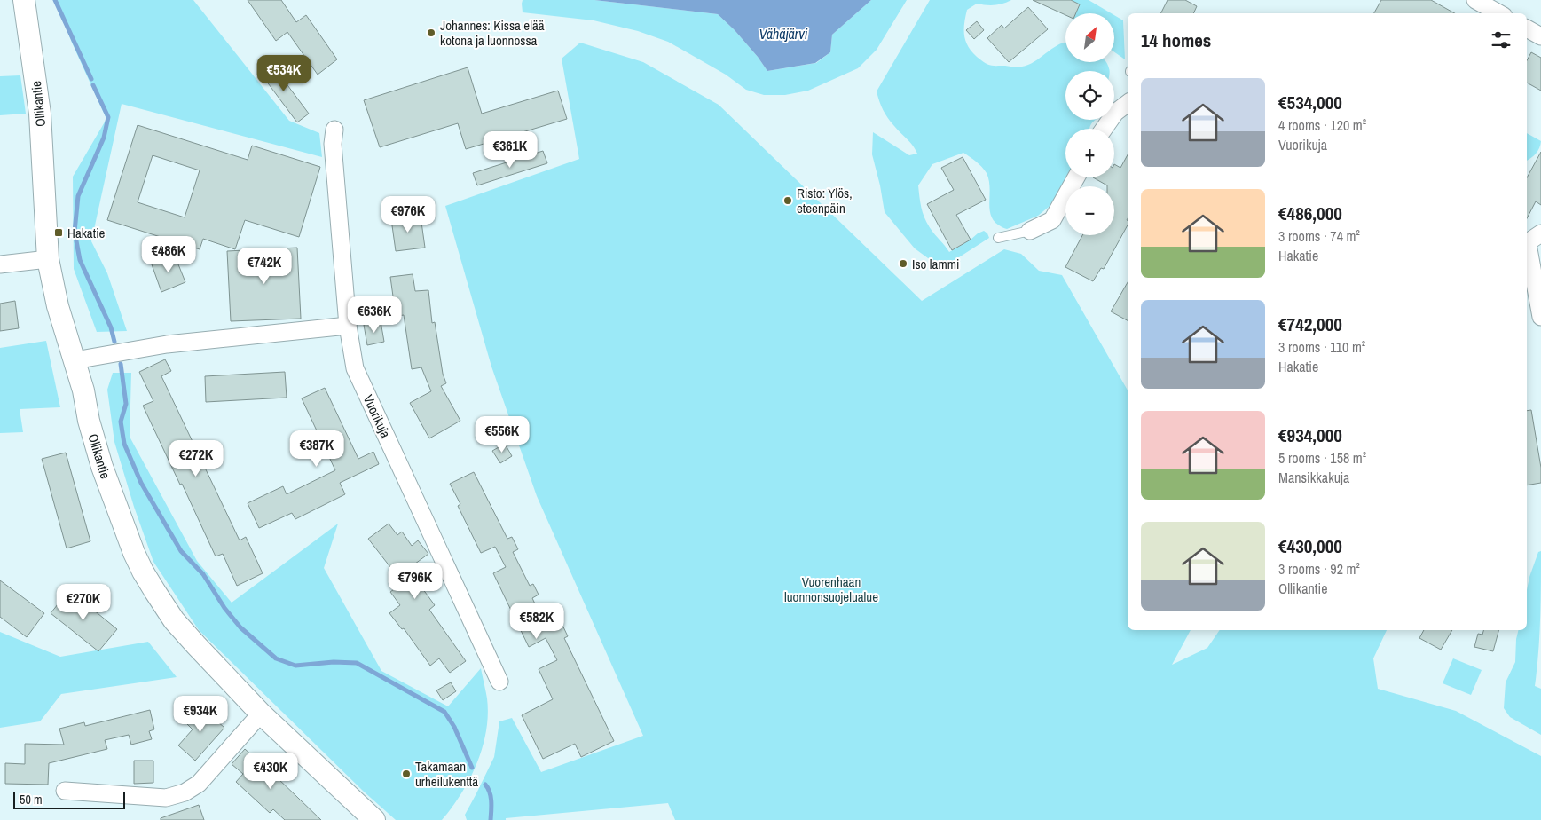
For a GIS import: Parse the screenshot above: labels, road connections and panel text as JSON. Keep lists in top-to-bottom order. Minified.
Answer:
{"streets":{"street":["Ollikantie","Vuorikuja"]},"water":["Vähäjärvi"],"parks":["Vuorenhaan luonnonsuojelualue"],"places":{"other":["Johannes: Kissa elää kotona ja luonnossa","Risto: Ylös, eteenpäin","Iso lammi","Takamaan urheilukenttä"],"transit":["Hakatie"]},"scale_bar":"50 m","north":"top right","page":{"map_buttons":["+","−"],"heading":"14 homes","price":["€534K","€361K","€976K","€486K","€742K","€636K","€556K","€387K","€272K","€796K","€270K","€582K","€934K","€430K"],"list":[{"name":"€534,000","note":"4 rooms · 120 m² · Vuorikuja"},{"name":"€486,000","note":"3 rooms · 74 m² · Hakatie"},{"name":"€742,000","note":"3 rooms · 110 m² · Hakatie"},{"name":"€934,000","note":"5 rooms · 158 m² · Mansikkakuja"},{"name":"€430,000","note":"3 rooms · 92 m² · Ollikantie"}],"scale":"50 m"}}
